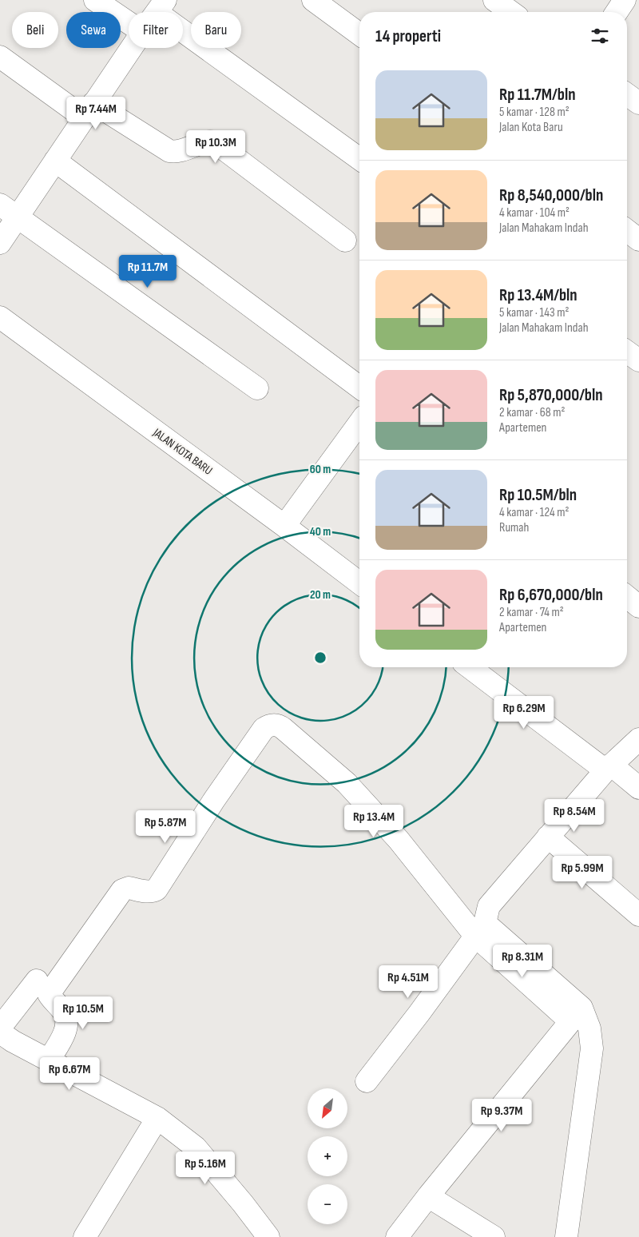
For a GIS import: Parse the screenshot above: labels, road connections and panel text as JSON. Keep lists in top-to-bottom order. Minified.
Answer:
{"streets":{"street":["JALAN KOTA BARU"]},"north":"bottom left","page":{"chip":["Beli","Sewa","Filter","Baru"],"heading":"14 properti","list":[{"name":"Rp 11.7M/bln","note":"5 kamar · 128 m² · Jalan Kota Baru"},{"name":"Rp 8,540,000/bln","note":"4 kamar · 104 m² · Jalan Mahakam Indah"},{"name":"Rp 13.4M/bln","note":"5 kamar · 143 m² · Jalan Mahakam Indah"},{"name":"Rp 5,870,000/bln","note":"2 kamar · 68 m² · Apartemen"},{"name":"Rp 10.5M/bln","note":"4 kamar · 124 m² · Rumah"},{"name":"Rp 6,670,000/bln","note":"2 kamar · 74 m² · Apartemen"}],"price":["Rp 7.44M","Rp 10.3M","Rp 11.7M","Rp 6.29M","Rp 8.54M","Rp 13.4M","Rp 5.87M","Rp 5.99M","Rp 8.31M","Rp 4.51M","Rp 10.5M","Rp 6.67M","Rp 9.37M","Rp 5.16M"],"map_buttons":["+","−"]},"rings":["60 m","40 m","20 m"]}
